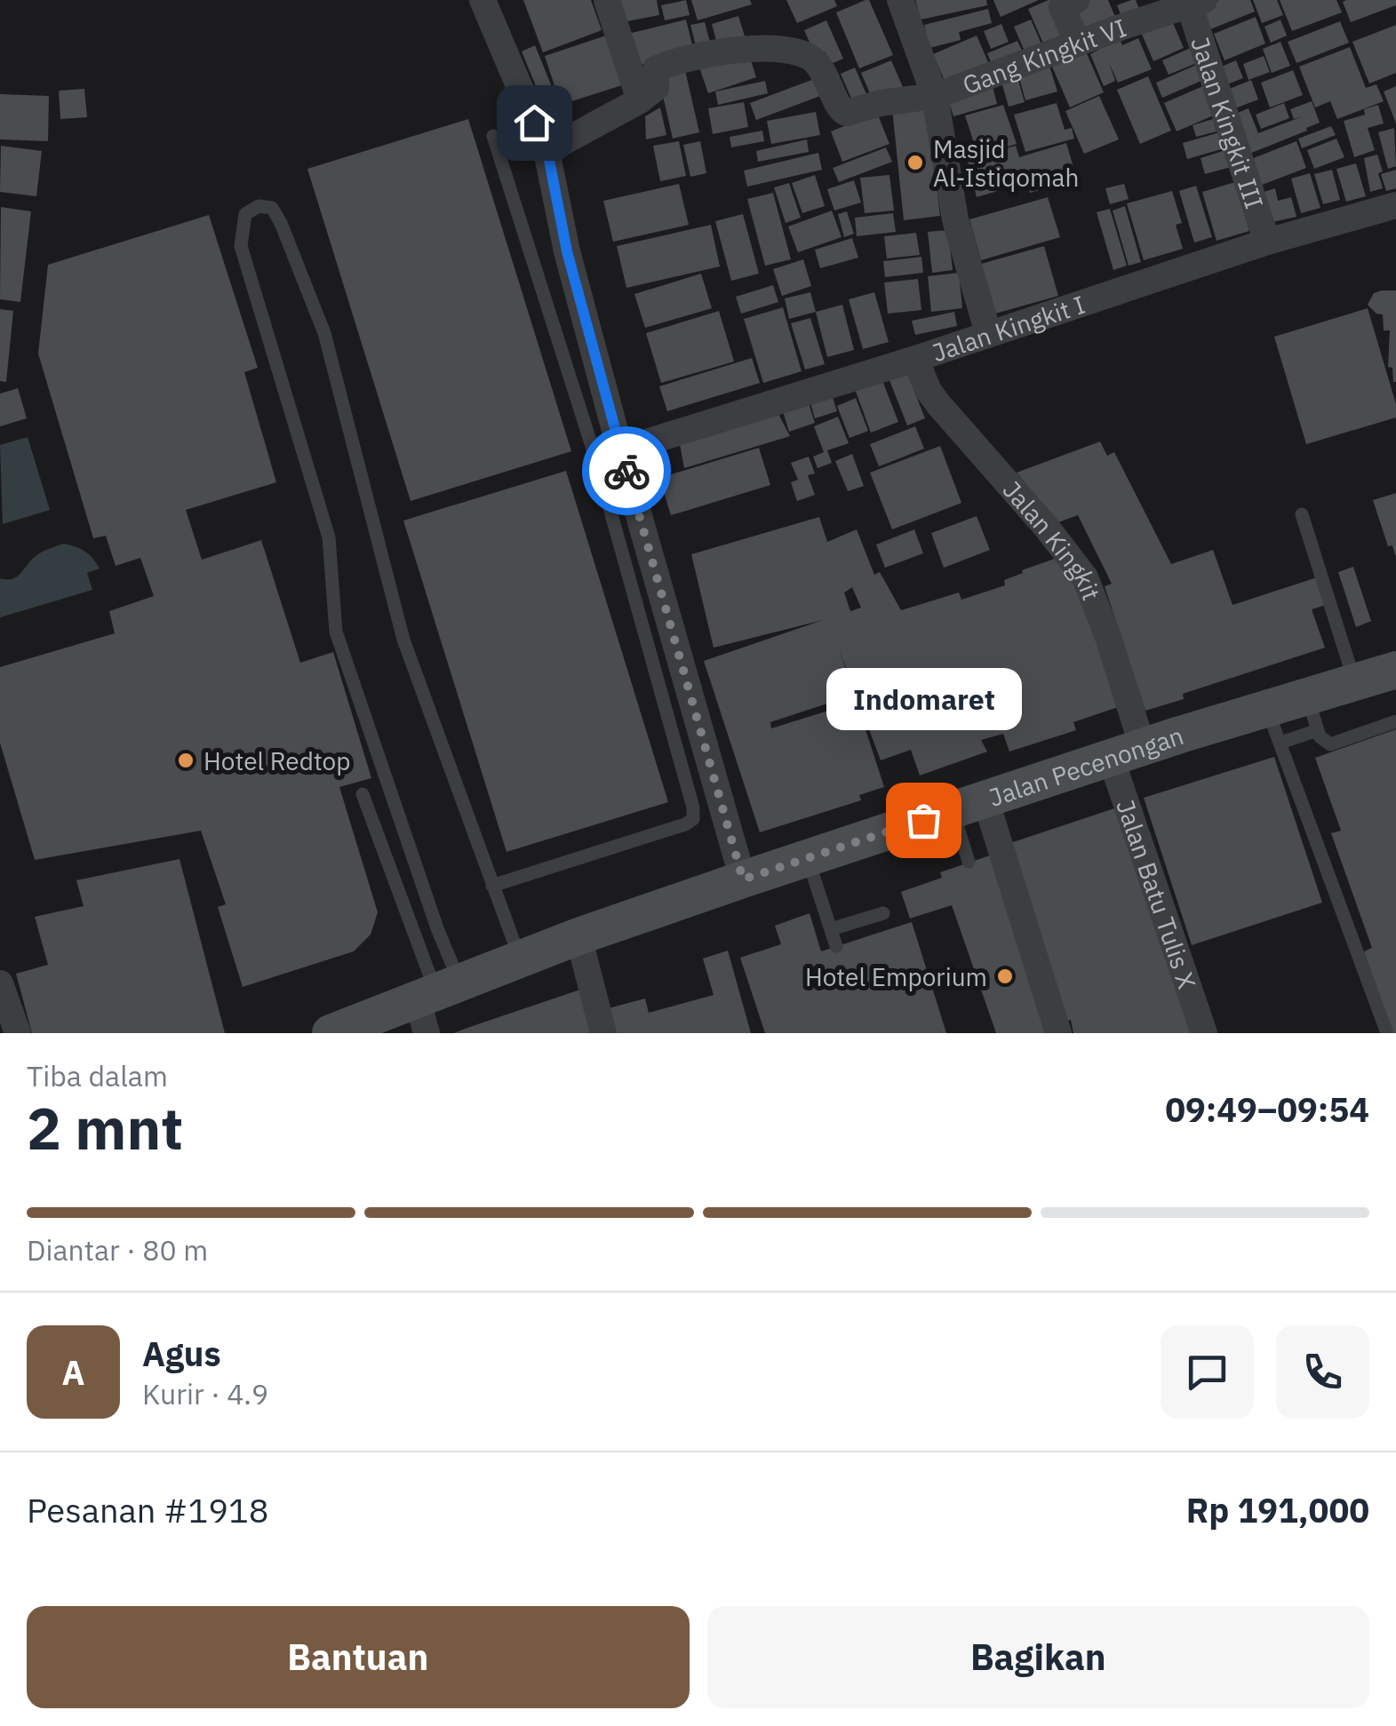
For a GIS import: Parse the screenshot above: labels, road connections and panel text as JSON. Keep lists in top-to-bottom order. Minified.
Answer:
{"streets":{"street":["Gang Kingkit VI","Jalan Kingkit III","Jalan Kingkit I","Jalan Kingkit","Jalan Pecenongan","Jalan Batu Tulis X"]},"crossings":[["Gang Kingkit VI","Jalan Kingkit III"],["Jalan Kingkit III","Jalan Kingkit I"],["Jalan Kingkit I","Jalan Kingkit"],["Jalan Kingkit","Jalan Pecenongan"],["Jalan Kingkit","Jalan Batu Tulis X"],["Jalan Pecenongan","Jalan Batu Tulis X"]],"places":["Masjid Al-Istiqomah","Hotel Redtop","Indomaret","Hotel Emporium"],"page":{"bubble":"Indomaret","heading":["2 mnt","Tiba dalam","09:49–09:54"],"panel":["Agus","Kurir · 4.9","Pesanan #1918","Rp 191,000"],"bar":"Diantar · 80 m","round":"A","buttons":["Bantuan","Bagikan"]}}
